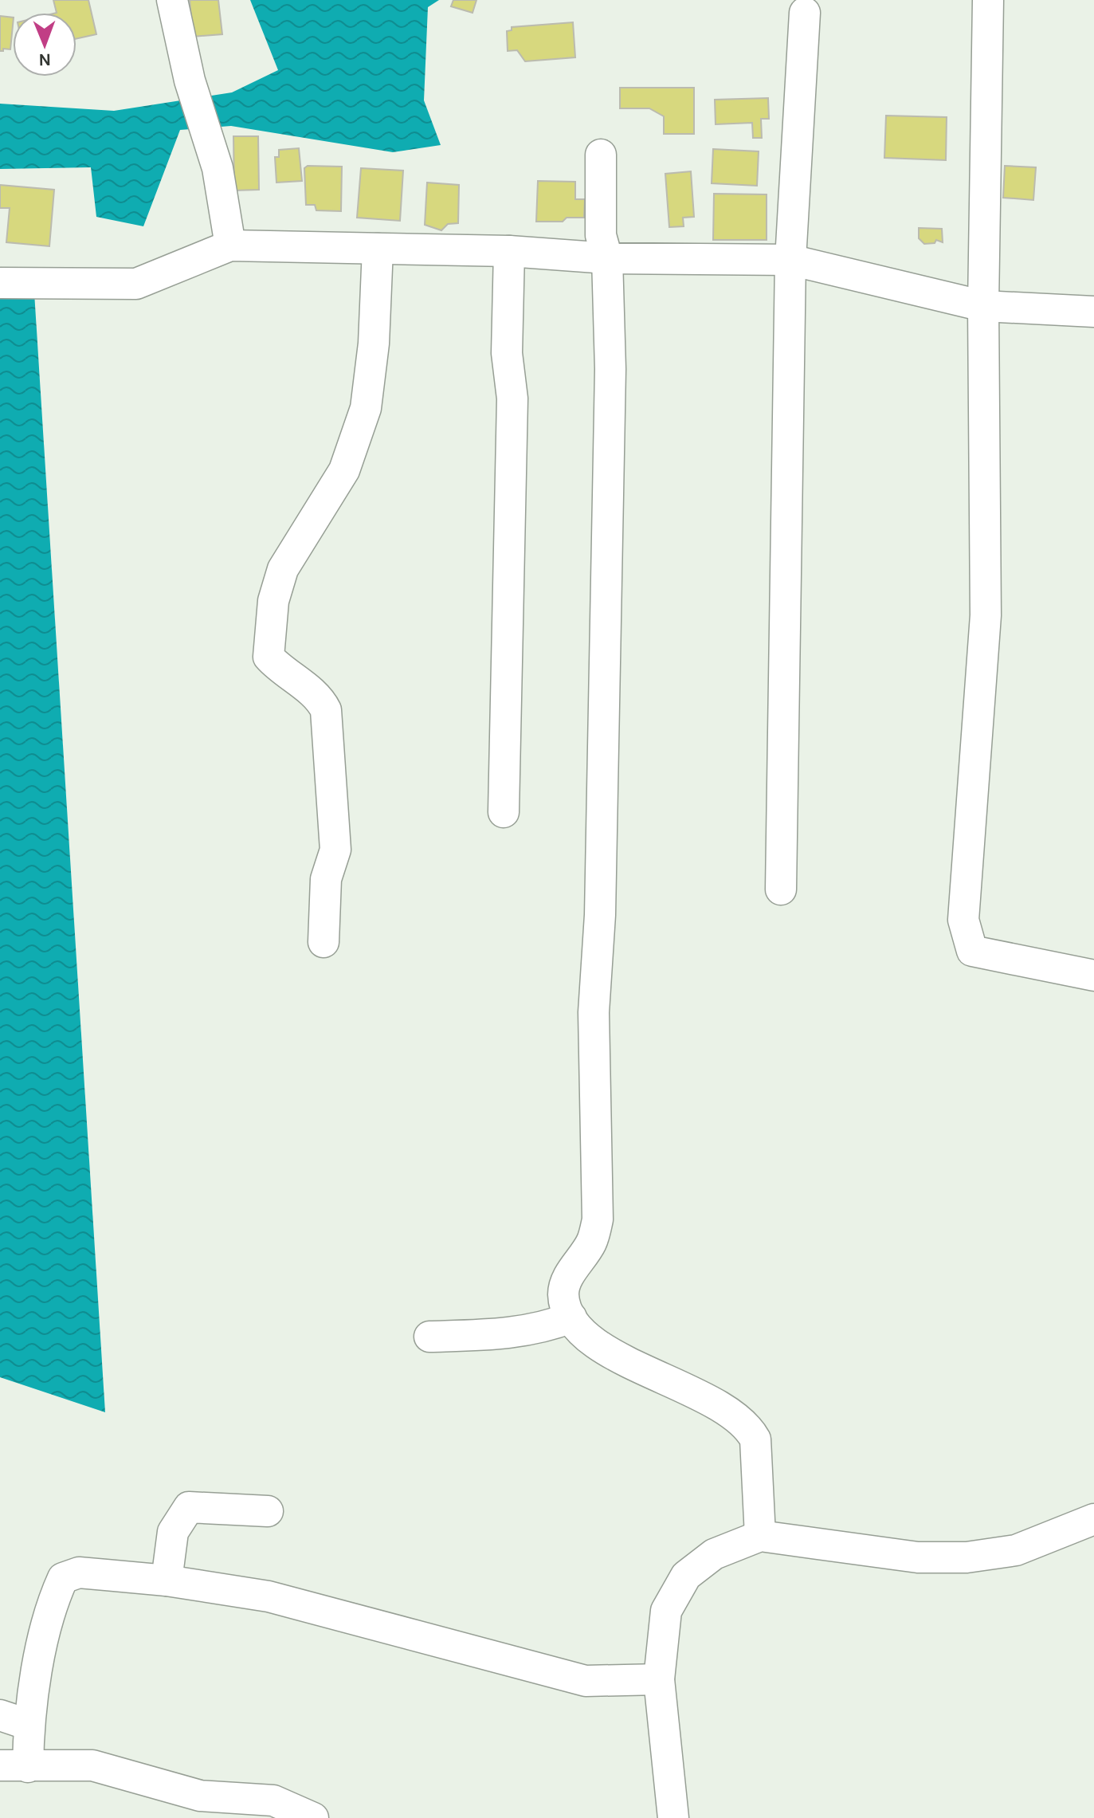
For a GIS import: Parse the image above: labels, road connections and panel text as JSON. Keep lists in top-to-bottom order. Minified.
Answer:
{"north":"bottom"}
